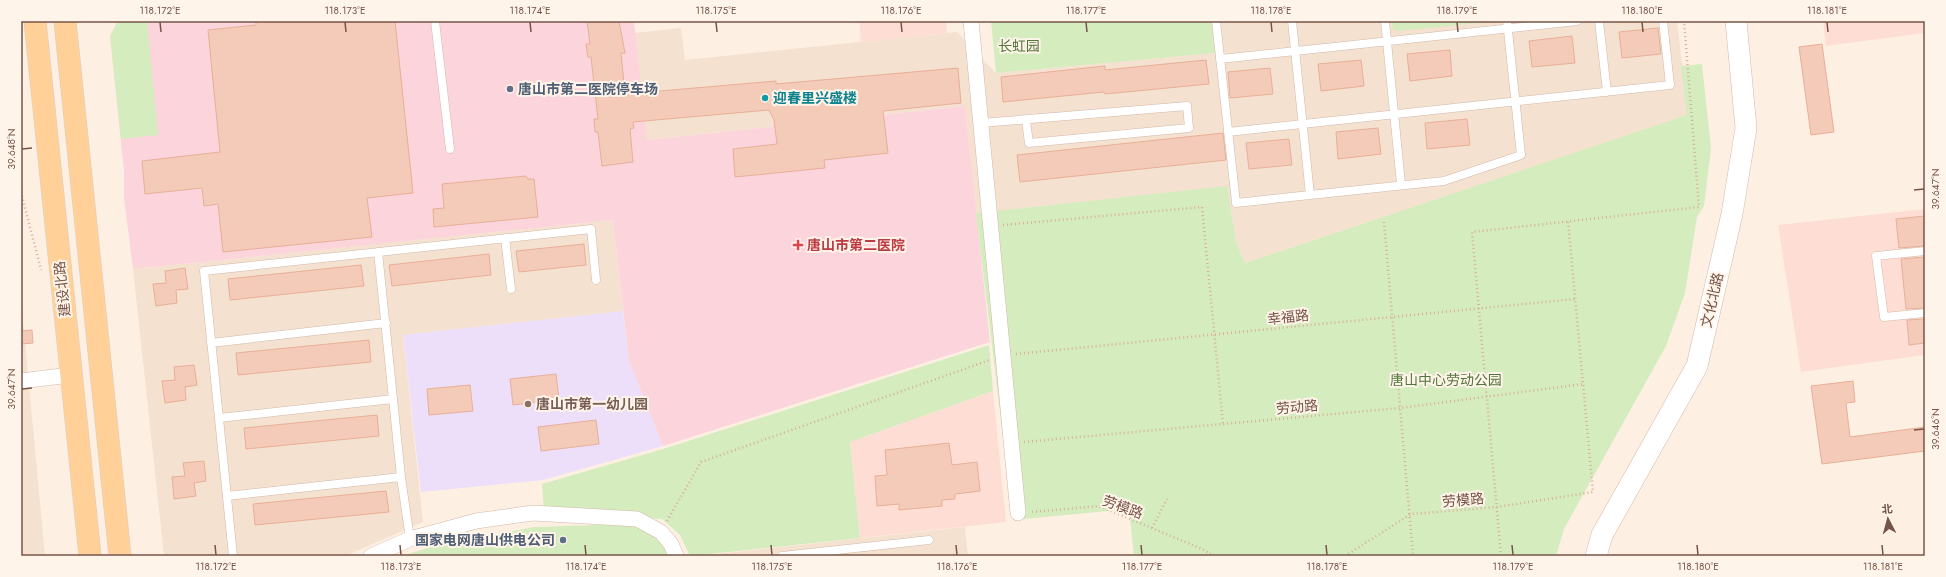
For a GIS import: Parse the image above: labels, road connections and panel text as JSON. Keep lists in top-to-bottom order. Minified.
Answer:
{"streets":{"main road":["建设北路"],"street":["文化北路"],"path":["幸福路","劳动路","劳模路"]},"crossings":[["劳动路","劳模路"]],"parks":["长虹园","唐山中心劳动公园"],"places":{"other":["唐山市第二医院停车场","迎春里兴盛楼","唐山市第一幼儿园","国家电网唐山供电公司"],"health":["唐山市第二医院"]},"north":"top","coordinates":["118.172°E","118.173°E","118.174°E","118.175°E","118.176°E","118.177°E","118.178°E","118.179°E","118.180°E","118.181°E","39.648°N","39.647°N","39.646°N"]}
